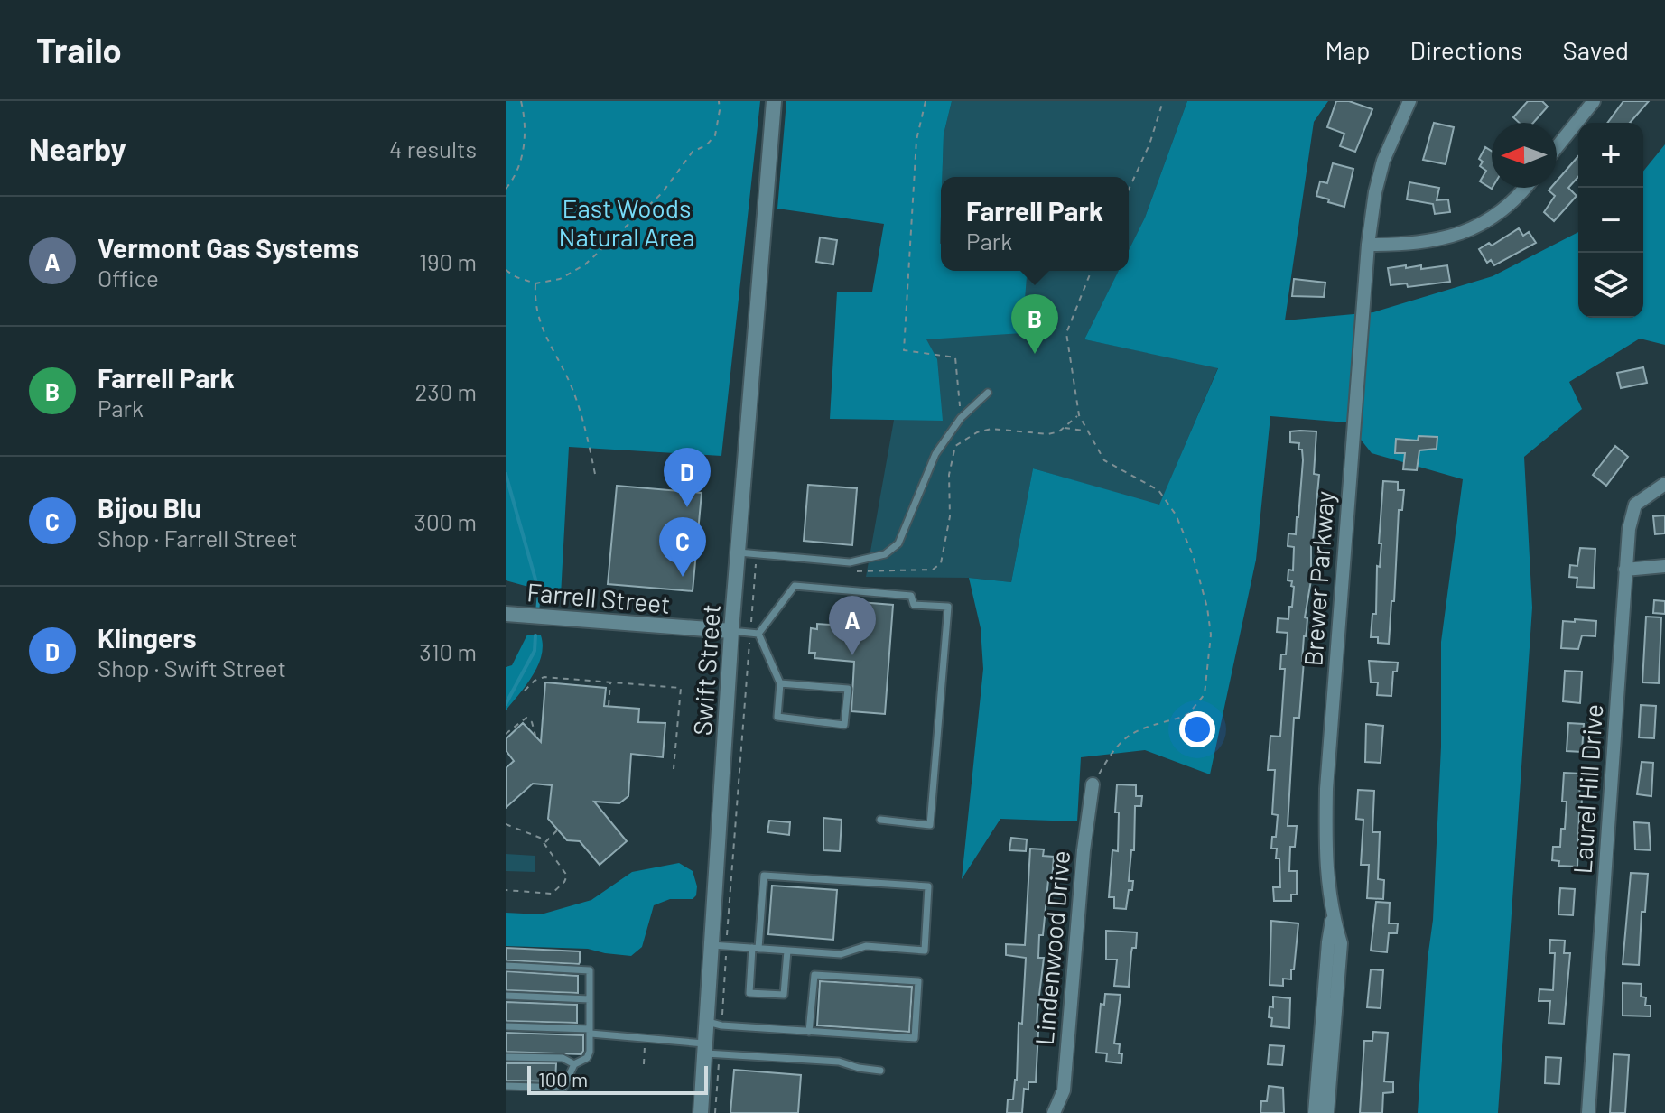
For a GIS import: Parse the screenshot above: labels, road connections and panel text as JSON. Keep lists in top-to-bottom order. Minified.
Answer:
{"streets":{"street":["Brewer Parkway","Farrell Street","Swift Street","Laurel Hill Drive","Lindenwood Drive"]},"crossings":[["Farrell Street","Swift Street"]],"parks":["East Woods Natural Area"],"scale_bar":"100 m","north":"left","page":{"header":"Trailo","nav":["Map","Directions","Saved"],"heading":["Nearby","4 results"],"map_buttons":["+","−"],"popup":["Farrell Park","Park"],"list":[{"mark":"A","name":"Vermont Gas Systems","note":"Office","value":"190 m"},{"mark":"B","name":"Farrell Park","note":"Park","value":"230 m"},{"mark":"C","name":"Bijou Blu","note":"Shop · Farrell Street","value":"300 m"},{"mark":"D","name":"Klingers","note":"Shop · Swift Street","value":"310 m"}],"pins":["B","D","C","A"],"scale":"100 m"}}
